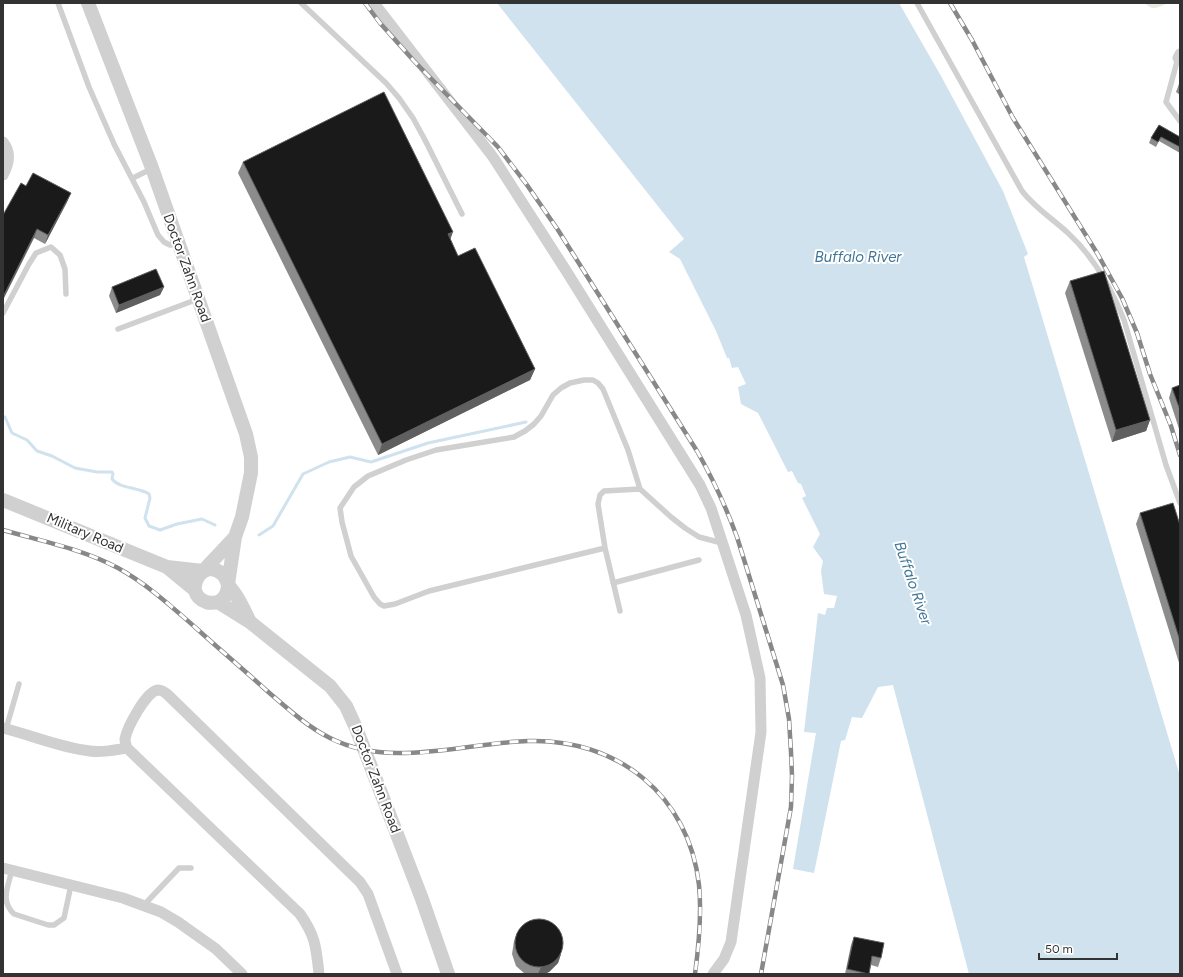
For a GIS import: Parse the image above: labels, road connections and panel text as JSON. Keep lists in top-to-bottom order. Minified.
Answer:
{"streets":{"street":["Doctor Zahn Road","Military Road"]},"crossings":[["Doctor Zahn Road","Military Road"]],"water":["Buffalo River"],"scale_bar":"50 m"}
